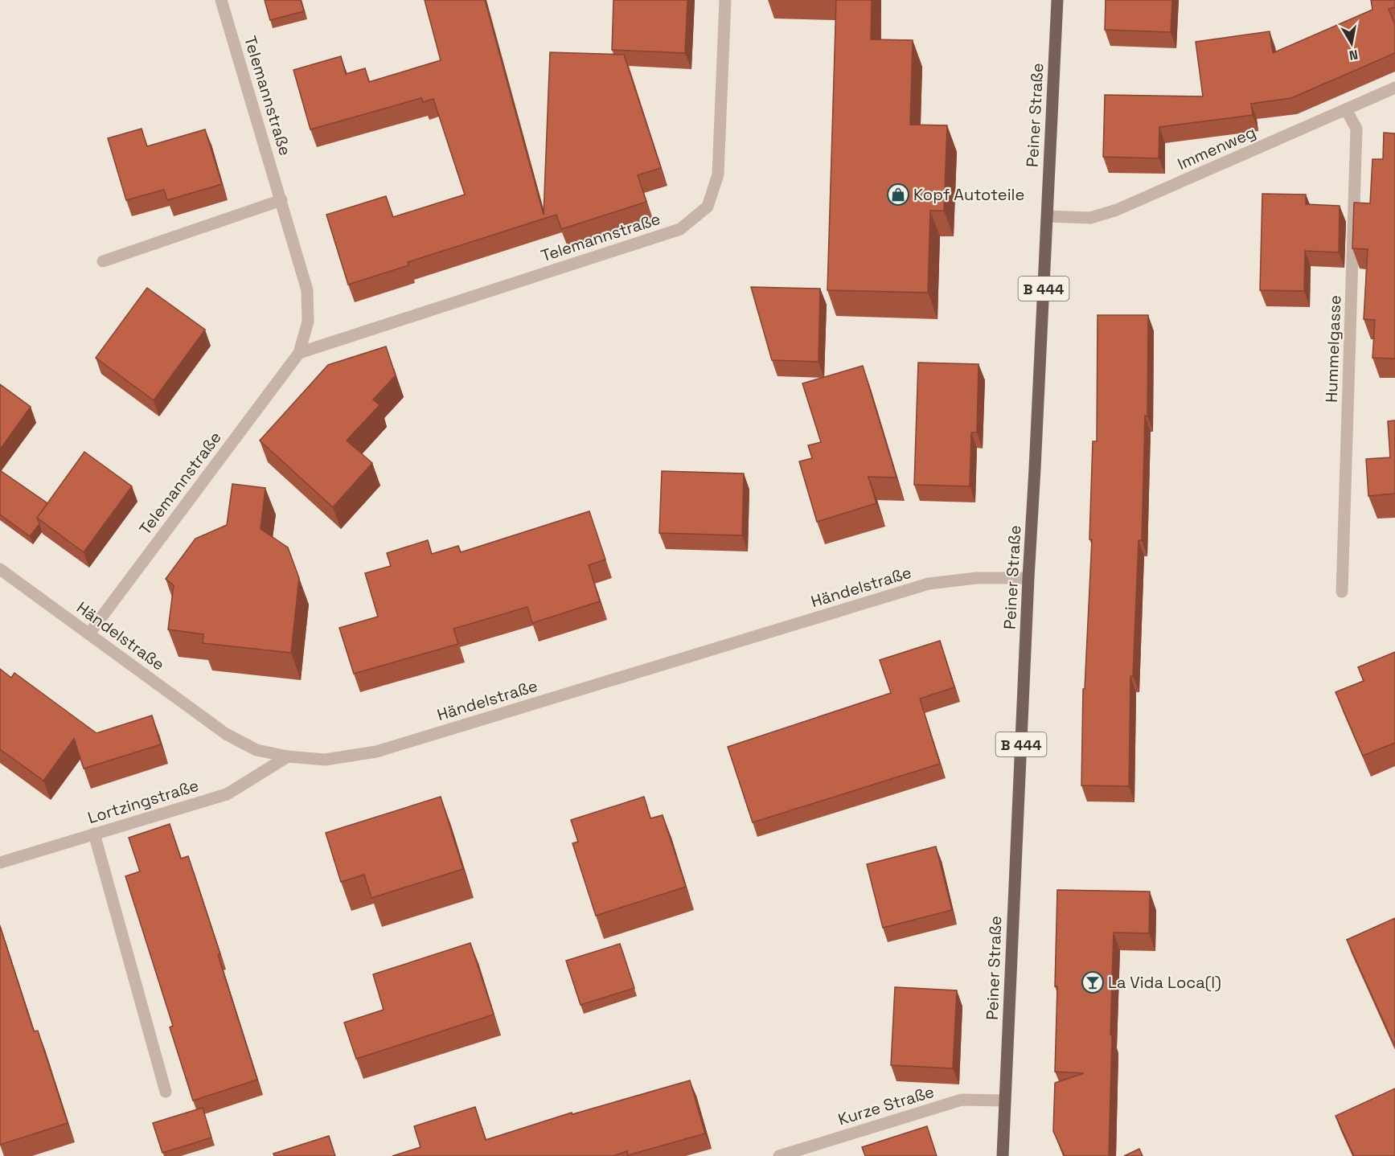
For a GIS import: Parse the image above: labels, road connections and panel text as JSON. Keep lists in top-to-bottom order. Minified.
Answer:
{"streets":{"main road":["Peiner Straße","B 444"],"street":["Telemannstraße","Immenweg","Hummelgasse","Händelstraße","Lortzingstraße","Kurze Straße"]},"crossings":[["Telemannstraße","Händelstraße"],["Peiner Straße","Immenweg"],["Peiner Straße","Händelstraße"],["Peiner Straße","Kurze Straße"],["Immenweg","Hummelgasse"],["Händelstraße","Lortzingstraße"]],"places":{"shop":["Kopf Autoteile"],"bar":["La Vida Loca(l)"]},"north":"bottom"}
